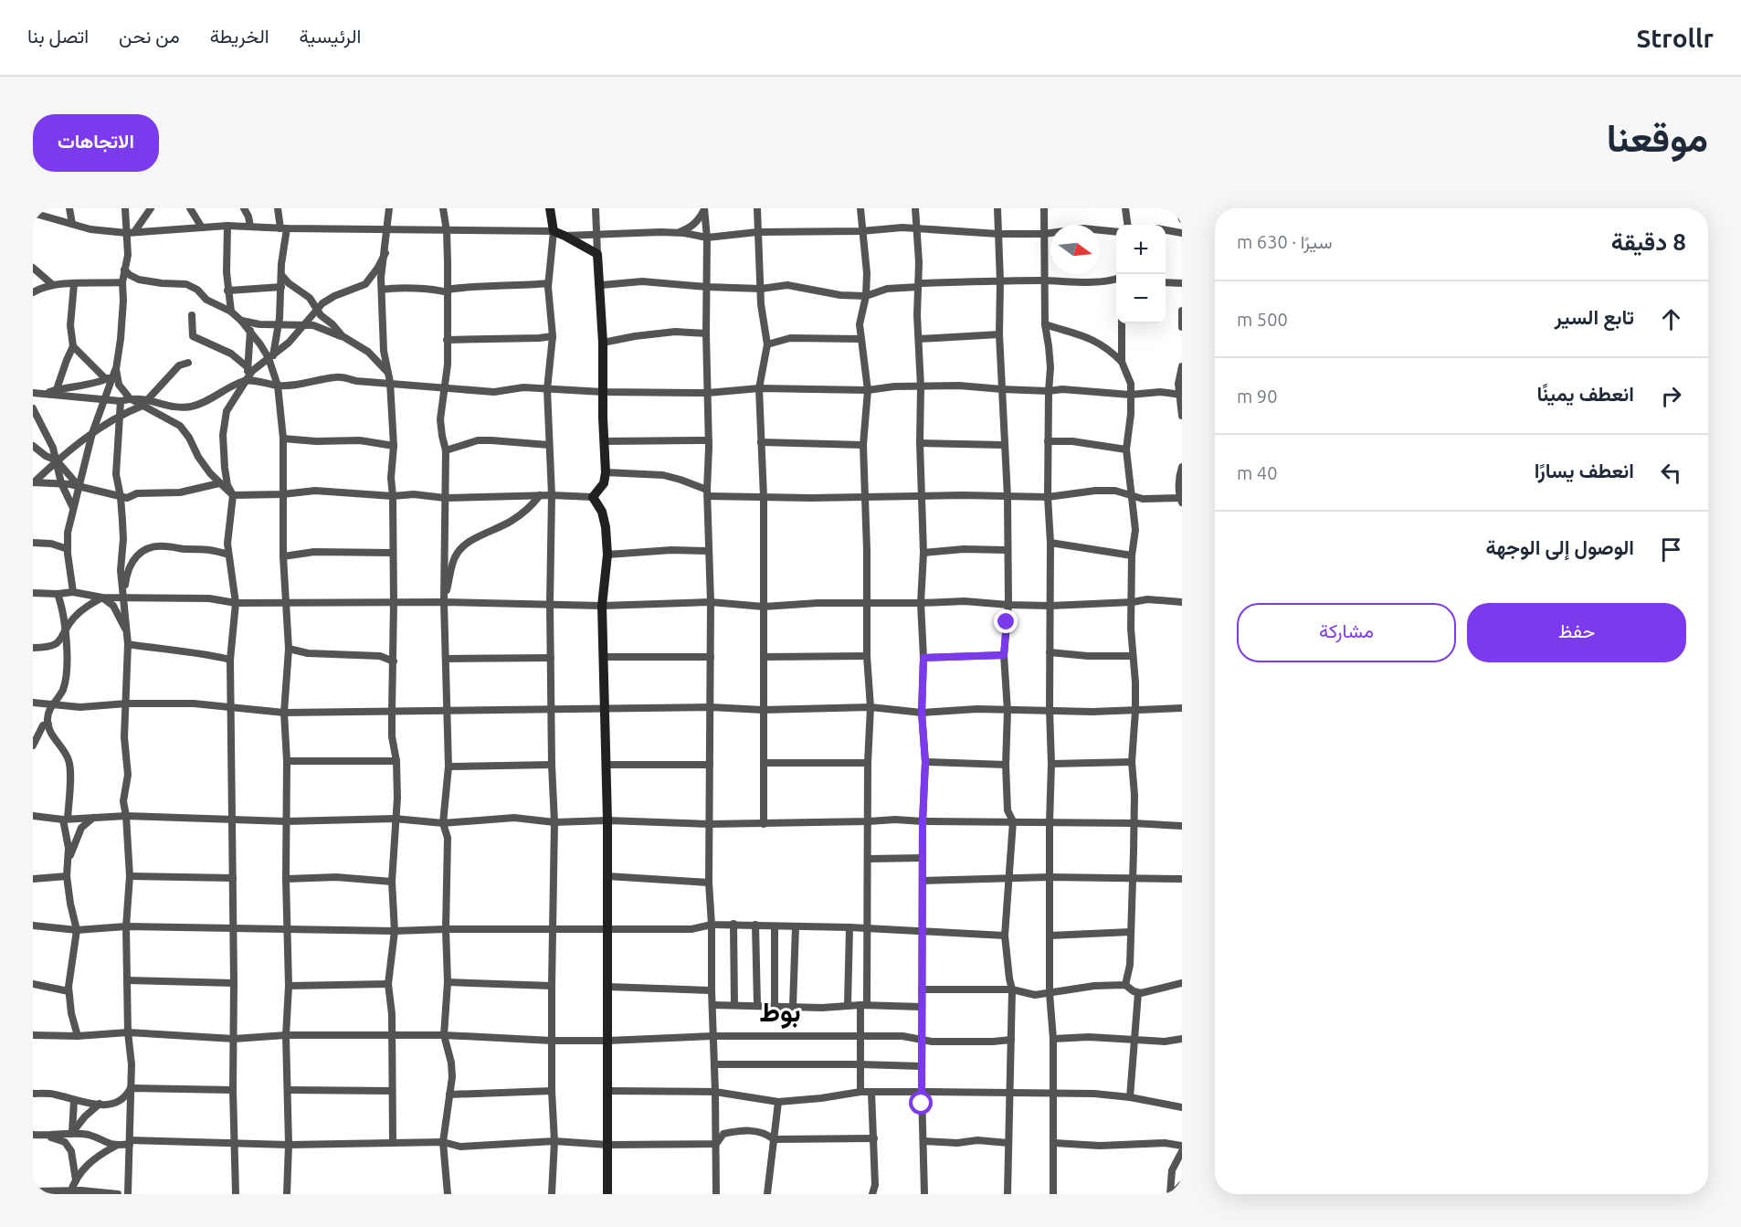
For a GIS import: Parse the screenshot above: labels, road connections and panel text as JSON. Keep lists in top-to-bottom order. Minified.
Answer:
{"districts":["بوط"],"north":"right","page":{"header":"Strollr","nav":["الرئيسية","الخريطة","من نحن","اتصل بنا"],"title":"موقعنا","buttons":["الاتجاهات",["حفظ","مشاركة"]],"heading":["8 دقيقة","سيرًا · 630 m"],"map_buttons":["+","−"],"list":[["تابع السير","500 m"],["انعطف يمينًا","90 m"],["انعطف يسارًا","40 m"],"الوصول إلى الوجهة"]}}
